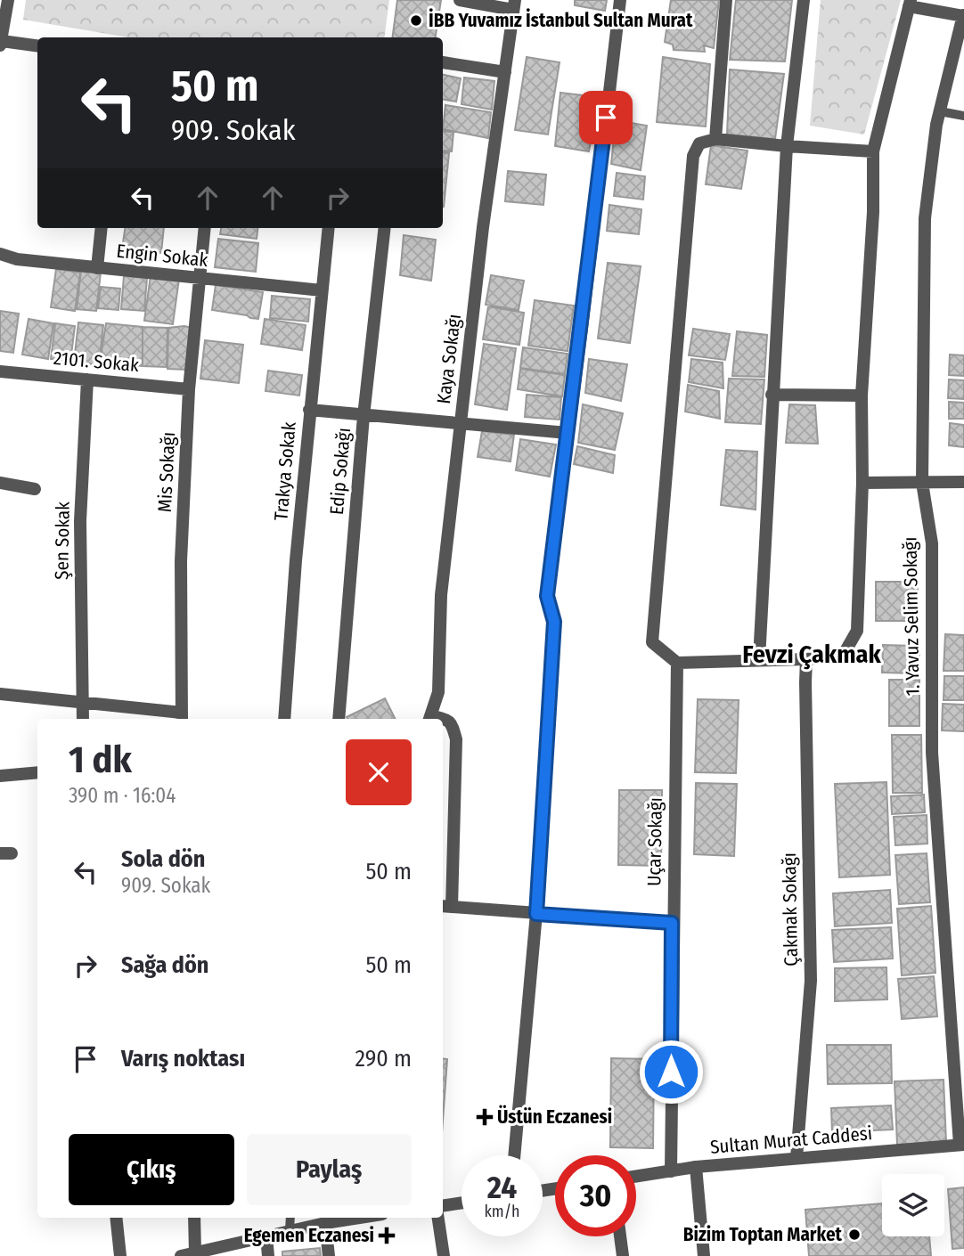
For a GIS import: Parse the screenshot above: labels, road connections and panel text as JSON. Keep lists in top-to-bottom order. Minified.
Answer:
{"streets":{"street":["Engin Sokak","Kaya Sokağı","2101. Sokak","Trakya Sokak","Edip Sokağı","Mis Sokağı","Şen Sokak","1. Yavuz Selim Sokağı","Uçar Sokağı","Çakmak Sokağı","Sultan Murat Caddesi"]},"crossings":[["Engin Sokak","Trakya Sokak"],["Engin Sokak","Mis Sokağı"],["2101. Sokak","Mis Sokağı"],["2101. Sokak","Şen Sokak"],["1. Yavuz Selim Sokağı","Sultan Murat Caddesi"],["Uçar Sokağı","Sultan Murat Caddesi"],["Çakmak Sokağı","Sultan Murat Caddesi"]],"districts":["Fevzi Çakmak"],"places":{"other":["İBB Yuvamız İstanbul Sultan Murat","Bizim Toptan Market"],"health":["Üstün Eczanesi","Egemen Eczanesi"]},"page":{"turn":["50 m","909. Sokak"],"heading":["1 dk","390 m · 16:04"],"list":[{"name":"Sola dön","note":"909. Sokak","value":"50 m"},{"name":"Sağa dön","value":"50 m"},{"name":"Varış noktası","value":"290 m"}],"buttons":["Çıkış","Paylaş"],"speed":"24 km/h","limit":"30"}}
